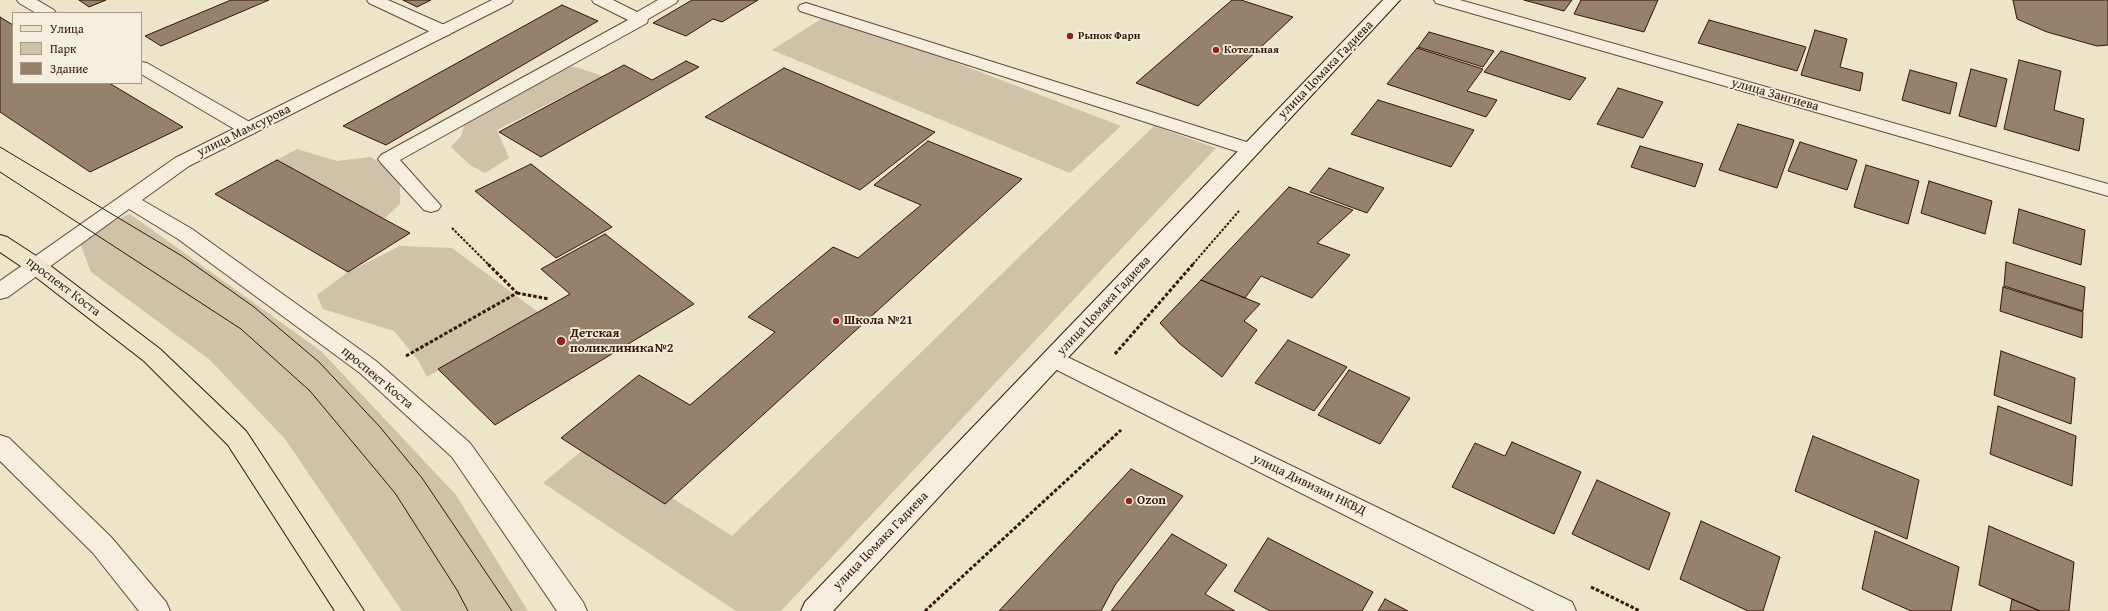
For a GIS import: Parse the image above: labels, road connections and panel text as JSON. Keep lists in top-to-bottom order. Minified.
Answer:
{"streets":{"main road":["проспект Коста"],"street":["улица Цомака Гадиева","улица Зангиева","улица Мамсурова","улица Дивизии НКВД"]},"crossings":[["улица Цомака Гадиева","улица Дивизии НКВД"],["улица Мамсурова","проспект Коста"]],"places":["Рынок Фарн","Котельная","Школа №21","Детская поликлиника№2","Ozon"],"legend":["Улица","Парк","Здание"]}
